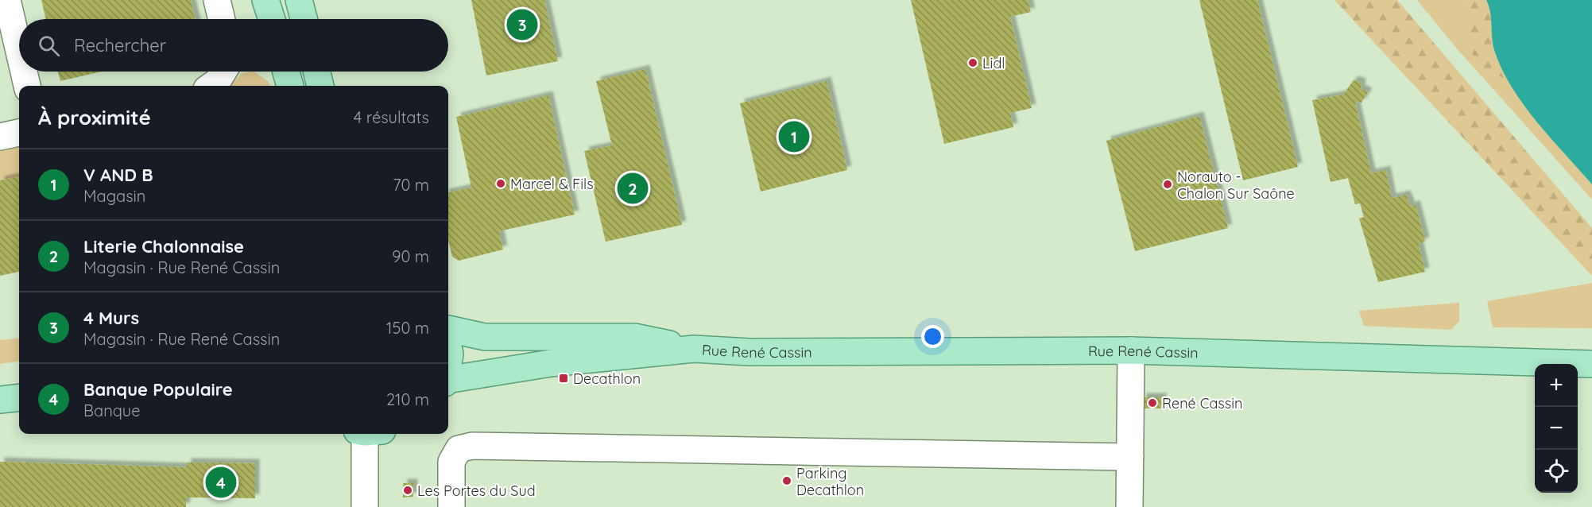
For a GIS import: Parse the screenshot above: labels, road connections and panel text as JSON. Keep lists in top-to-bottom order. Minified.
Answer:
{"streets":{"main road":["Rue René Cassin"]},"places":{"other":["Lidl","Marcel & Fils","Norauto - Chalon Sur Saône","René Cassin","Parking Decathlon","Les Portes du Sud"],"transit":["Decathlon"]},"page":{"pins":["3","1","2","4"],"search":"Rechercher","heading":["À proximité","4 résultats"],"list":[{"mark":"1","name":"V AND B","note":"Magasin","value":"70 m"},{"mark":"2","name":"Literie Chalonnaise","note":"Magasin · Rue René Cassin","value":"90 m"},{"mark":"3","name":"4 Murs","note":"Magasin · Rue René Cassin","value":"150 m"},{"mark":"4","name":"Banque Populaire","note":"Banque","value":"210 m"}],"map_buttons":["+","−"]}}
